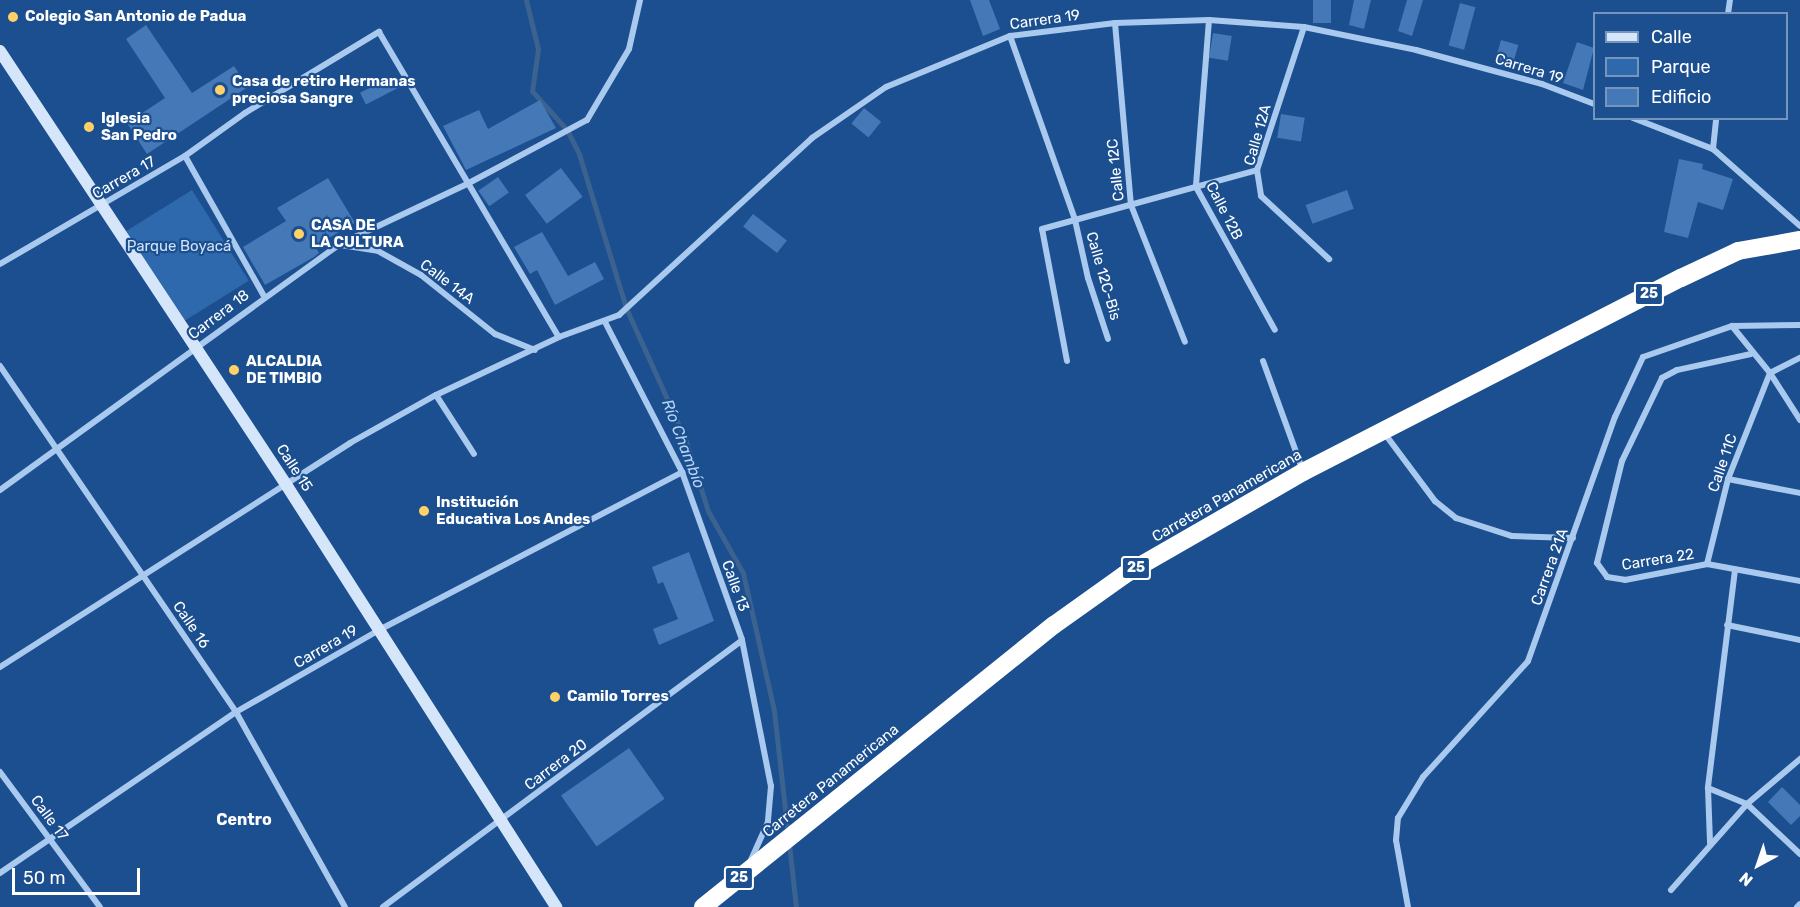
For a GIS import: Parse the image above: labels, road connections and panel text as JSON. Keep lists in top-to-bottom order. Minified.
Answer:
{"streets":{"highway":["25","Carretera Panamericana"],"main road":["Calle 15"],"street":["Carrera 19","Calle 12A","Calle 12C","Carrera 17","Calle 12B","Calle 12C-Bis","Calle 14A","Carrera 18","Calle 11C","Carrera 22","Carrera 21A","Calle 13","Calle 16","Carrera 20","Calle 17"]},"crossings":[["Carrera 19","Calle 12A"],["Carrera 19","Calle 12C"],["Carrera 19","Calle 12B"],["Carrera 19","Calle 12C-Bis"],["Carrera 19","Calle 15"],["Carrera 19","Calle 13"],["Carrera 19","Calle 16"],["Carrera 19","Calle 17"],["Carrera 17","Carrera 18"],["Carrera 17","Calle 15"],["Calle 14A","Carrera 18"],["Carrera 18","Calle 15"],["Carrera 18","Calle 16"],["Calle 11C","Carrera 22"],["Calle 15","Carrera 20"],["Carretera Panamericana","Calle 13"],["Calle 13","Carrera 20"]],"districts":["Centro"],"water":["Río Chambío"],"parks":["Parque Boyacá"],"places":["Colegio San Antonio de Padua","Casa de retiro Hermanas preciosa Sangre","Iglesia San Pedro","CASA DE LA CULTURA","ALCALDIA DE TIMBIO","Institución Educativa Los Andes","Camilo Torres"],"legend":["Calle","Parque","Edificio"],"scale_bar":"50 m","north":"bottom left"}
